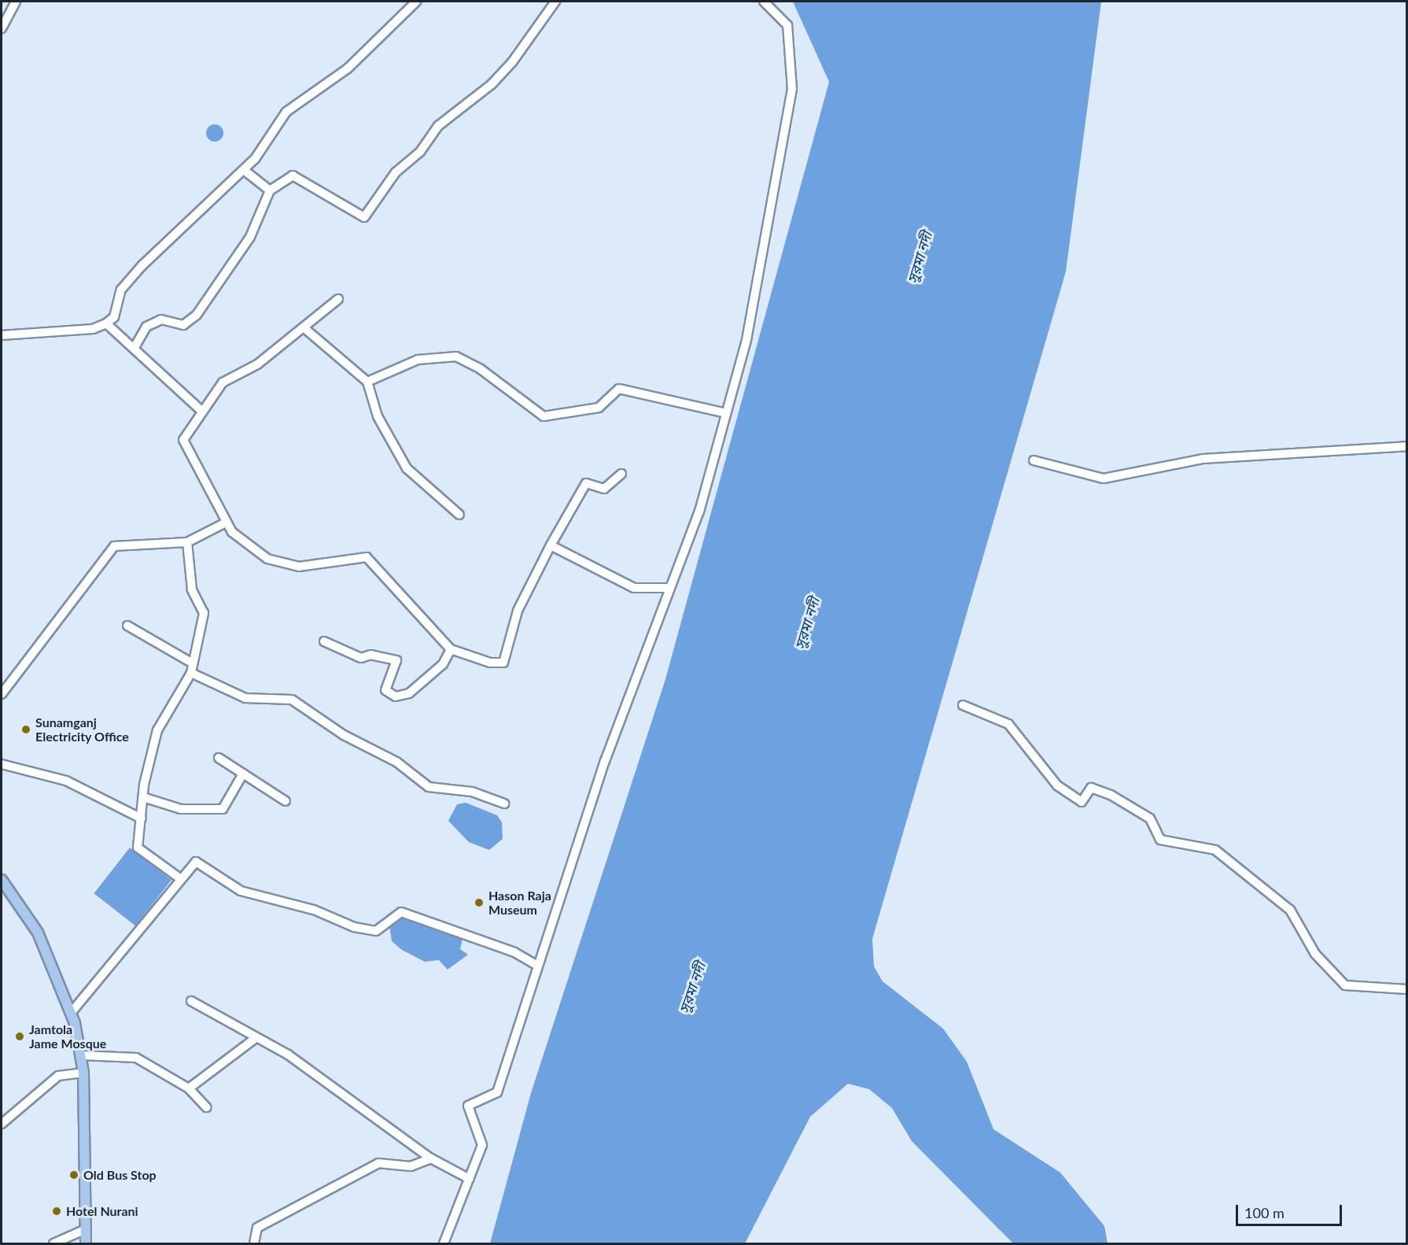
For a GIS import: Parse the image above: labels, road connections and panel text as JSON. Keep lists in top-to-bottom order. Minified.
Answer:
{"water":["সুরমা নদী"],"places":["Sunamganj Electricity Office","Hason Raja Museum","Jamtola Jame Mosque","Old Bus Stop","Hotel Nurani"],"scale_bar":"100 m"}
